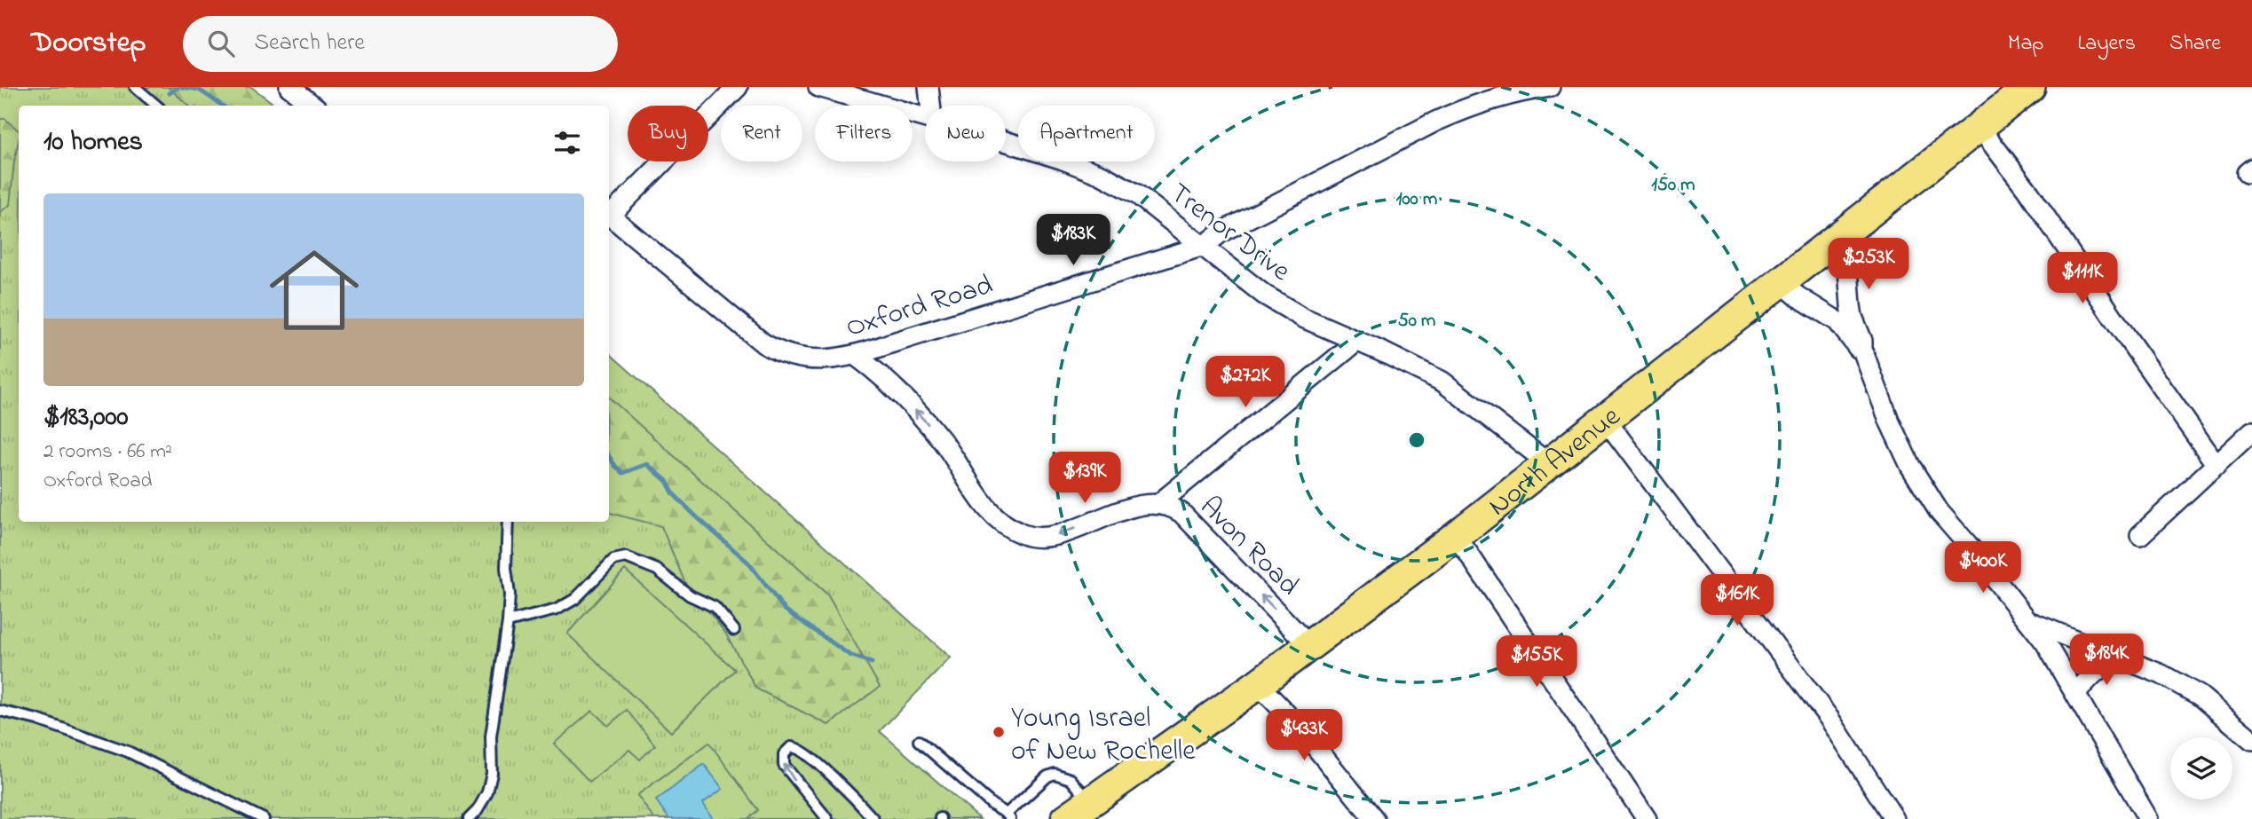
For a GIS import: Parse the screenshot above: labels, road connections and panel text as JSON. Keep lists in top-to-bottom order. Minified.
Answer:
{"streets":{"main road":["North Avenue"],"street":["Trenor Drive","Oxford Road","Avon Road"]},"crossings":[["Trenor Drive","Oxford Road"],["Trenor Drive","North Avenue"],["Oxford Road","Avon Road"],["North Avenue","Avon Road"]],"one_way":["Avon Road"],"places":["Young Israel of New Rochelle"],"page":{"header":"Doorstep","search":"Search here","nav":["Map","Layers","Share"],"chip":["Buy","Rent","Filters","New","Apartment"],"heading":"10 homes","list":[{"name":"$183,000","note":"2 rooms · 66 m² · Oxford Road"}],"price":["$183K","$253K","$111K","$272K","$139K","$400K","$161K","$184K","$155K","$433K"]},"rings":["150 m","100 m","50 m"]}
